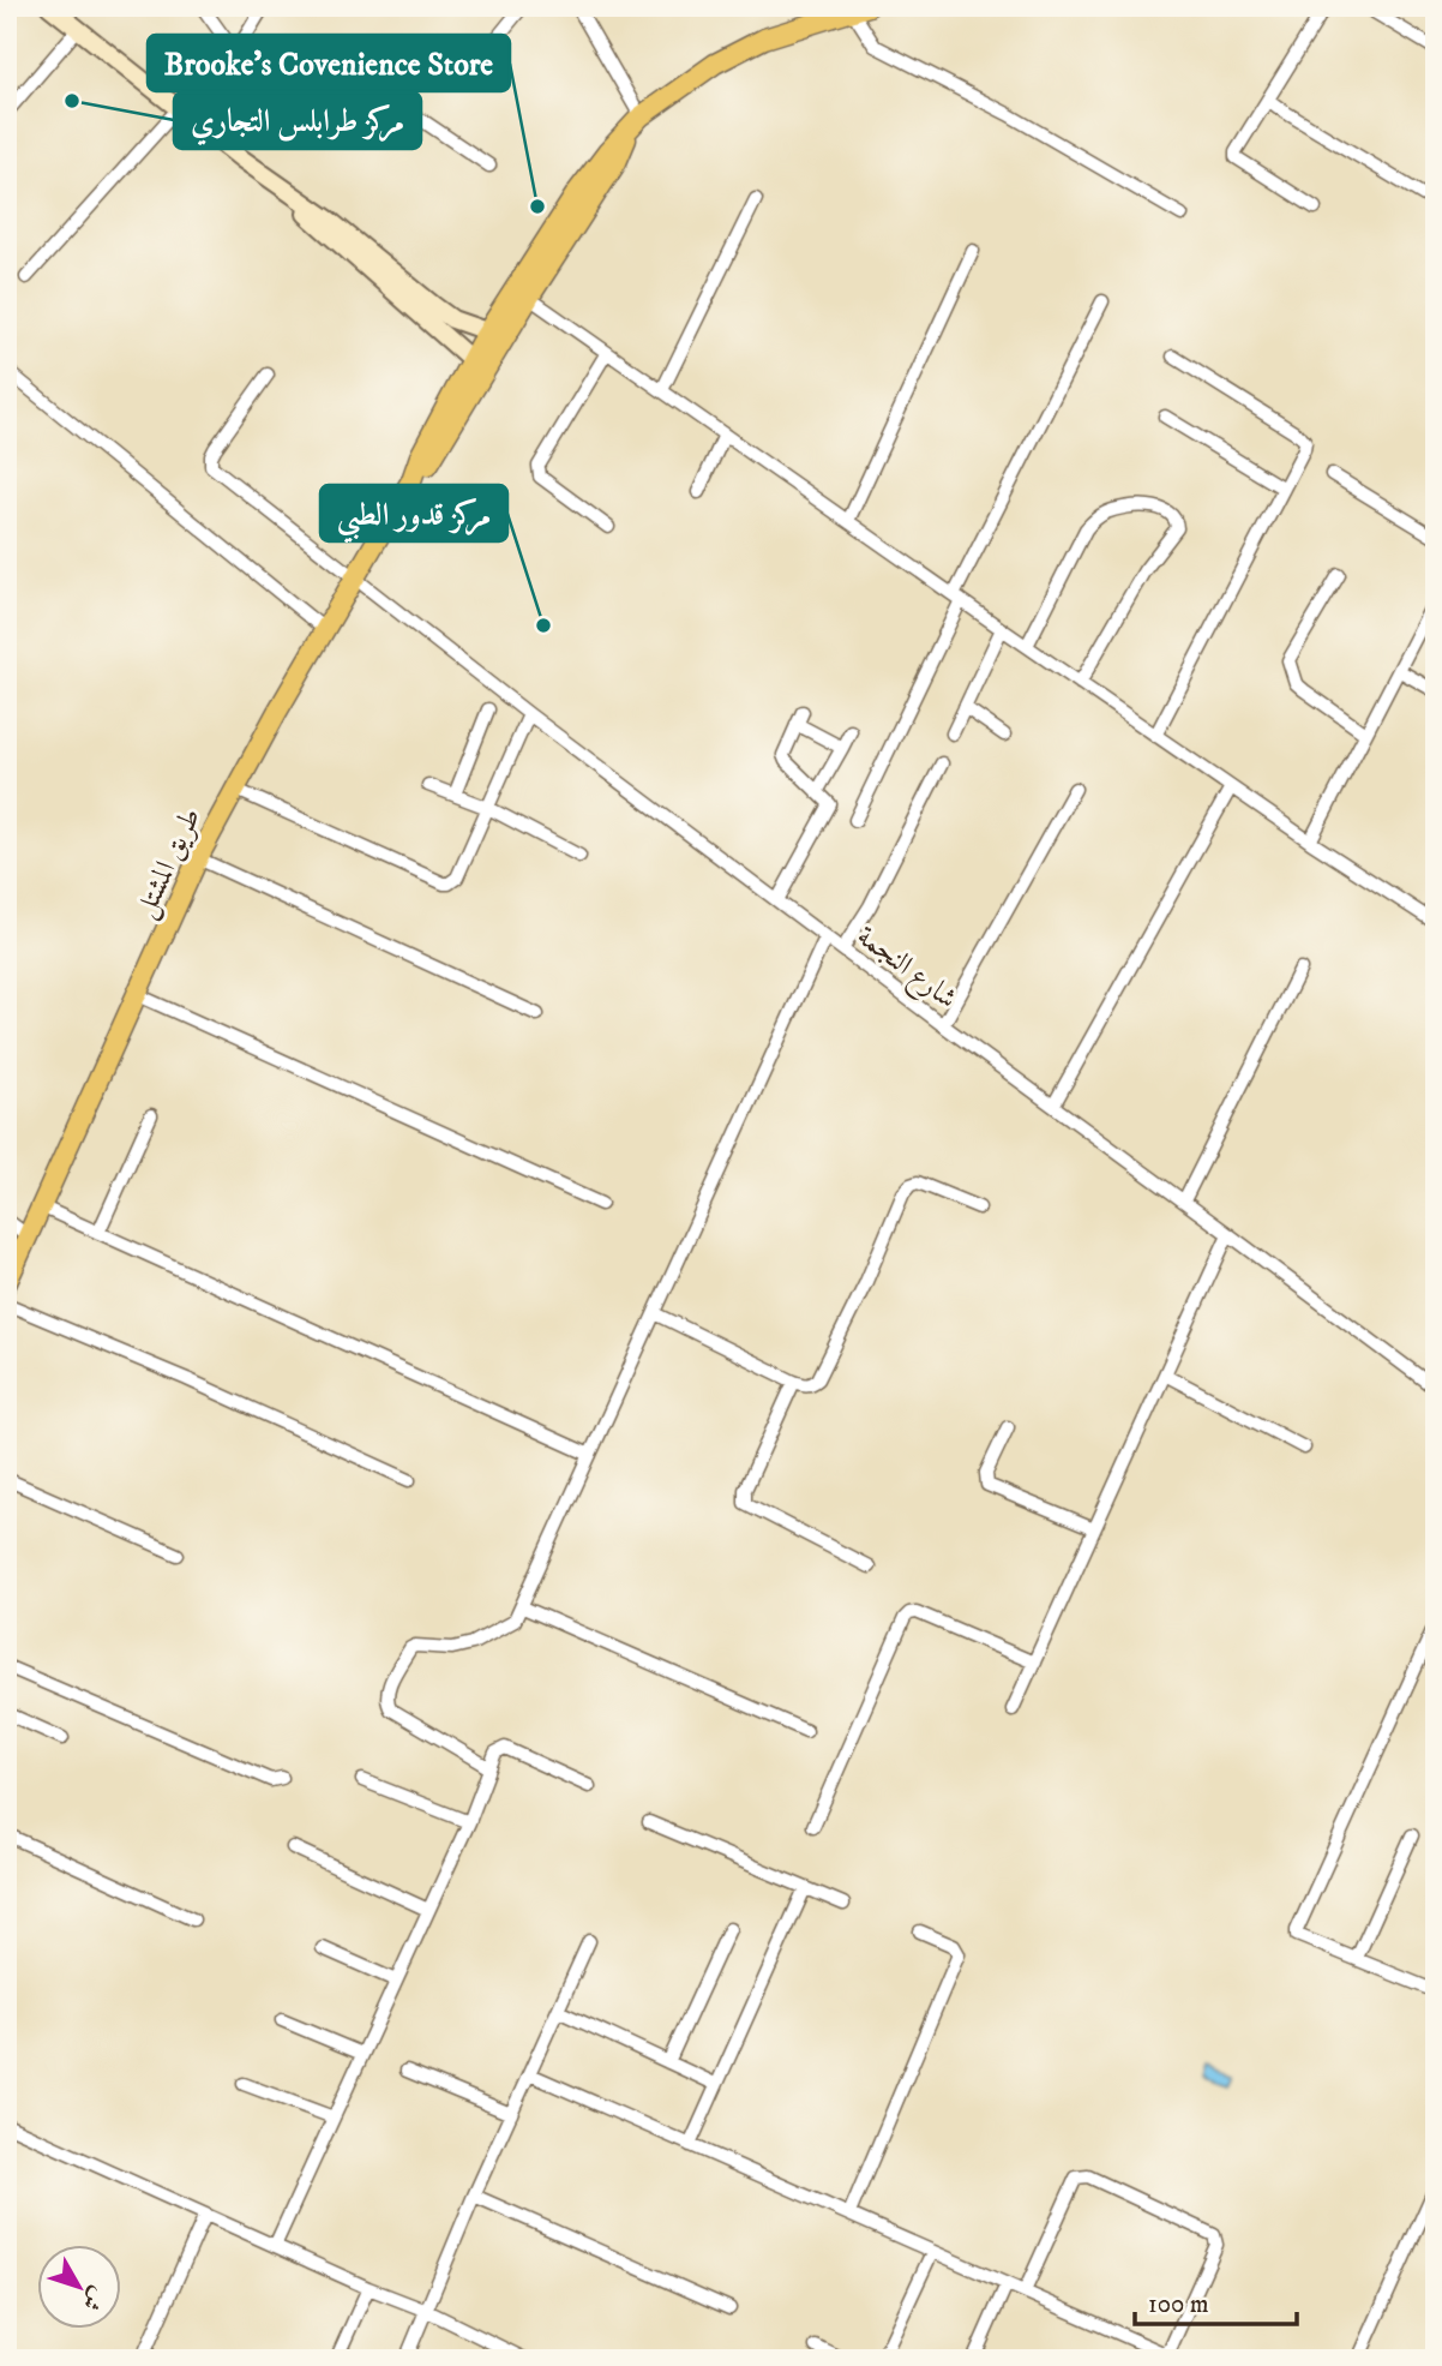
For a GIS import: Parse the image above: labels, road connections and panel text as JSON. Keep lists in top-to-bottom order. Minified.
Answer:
{"streets":{"main road":["طريق المشتل"],"street":["شارع النجمة"]},"crossings":[["طريق المشتل","شارع النجمة"]],"places":["مركز طرابلس التجاري","Brooke's Covenience Store","مركز قدور الطبي"],"scale_bar":"100 m","north":"bottom right"}
